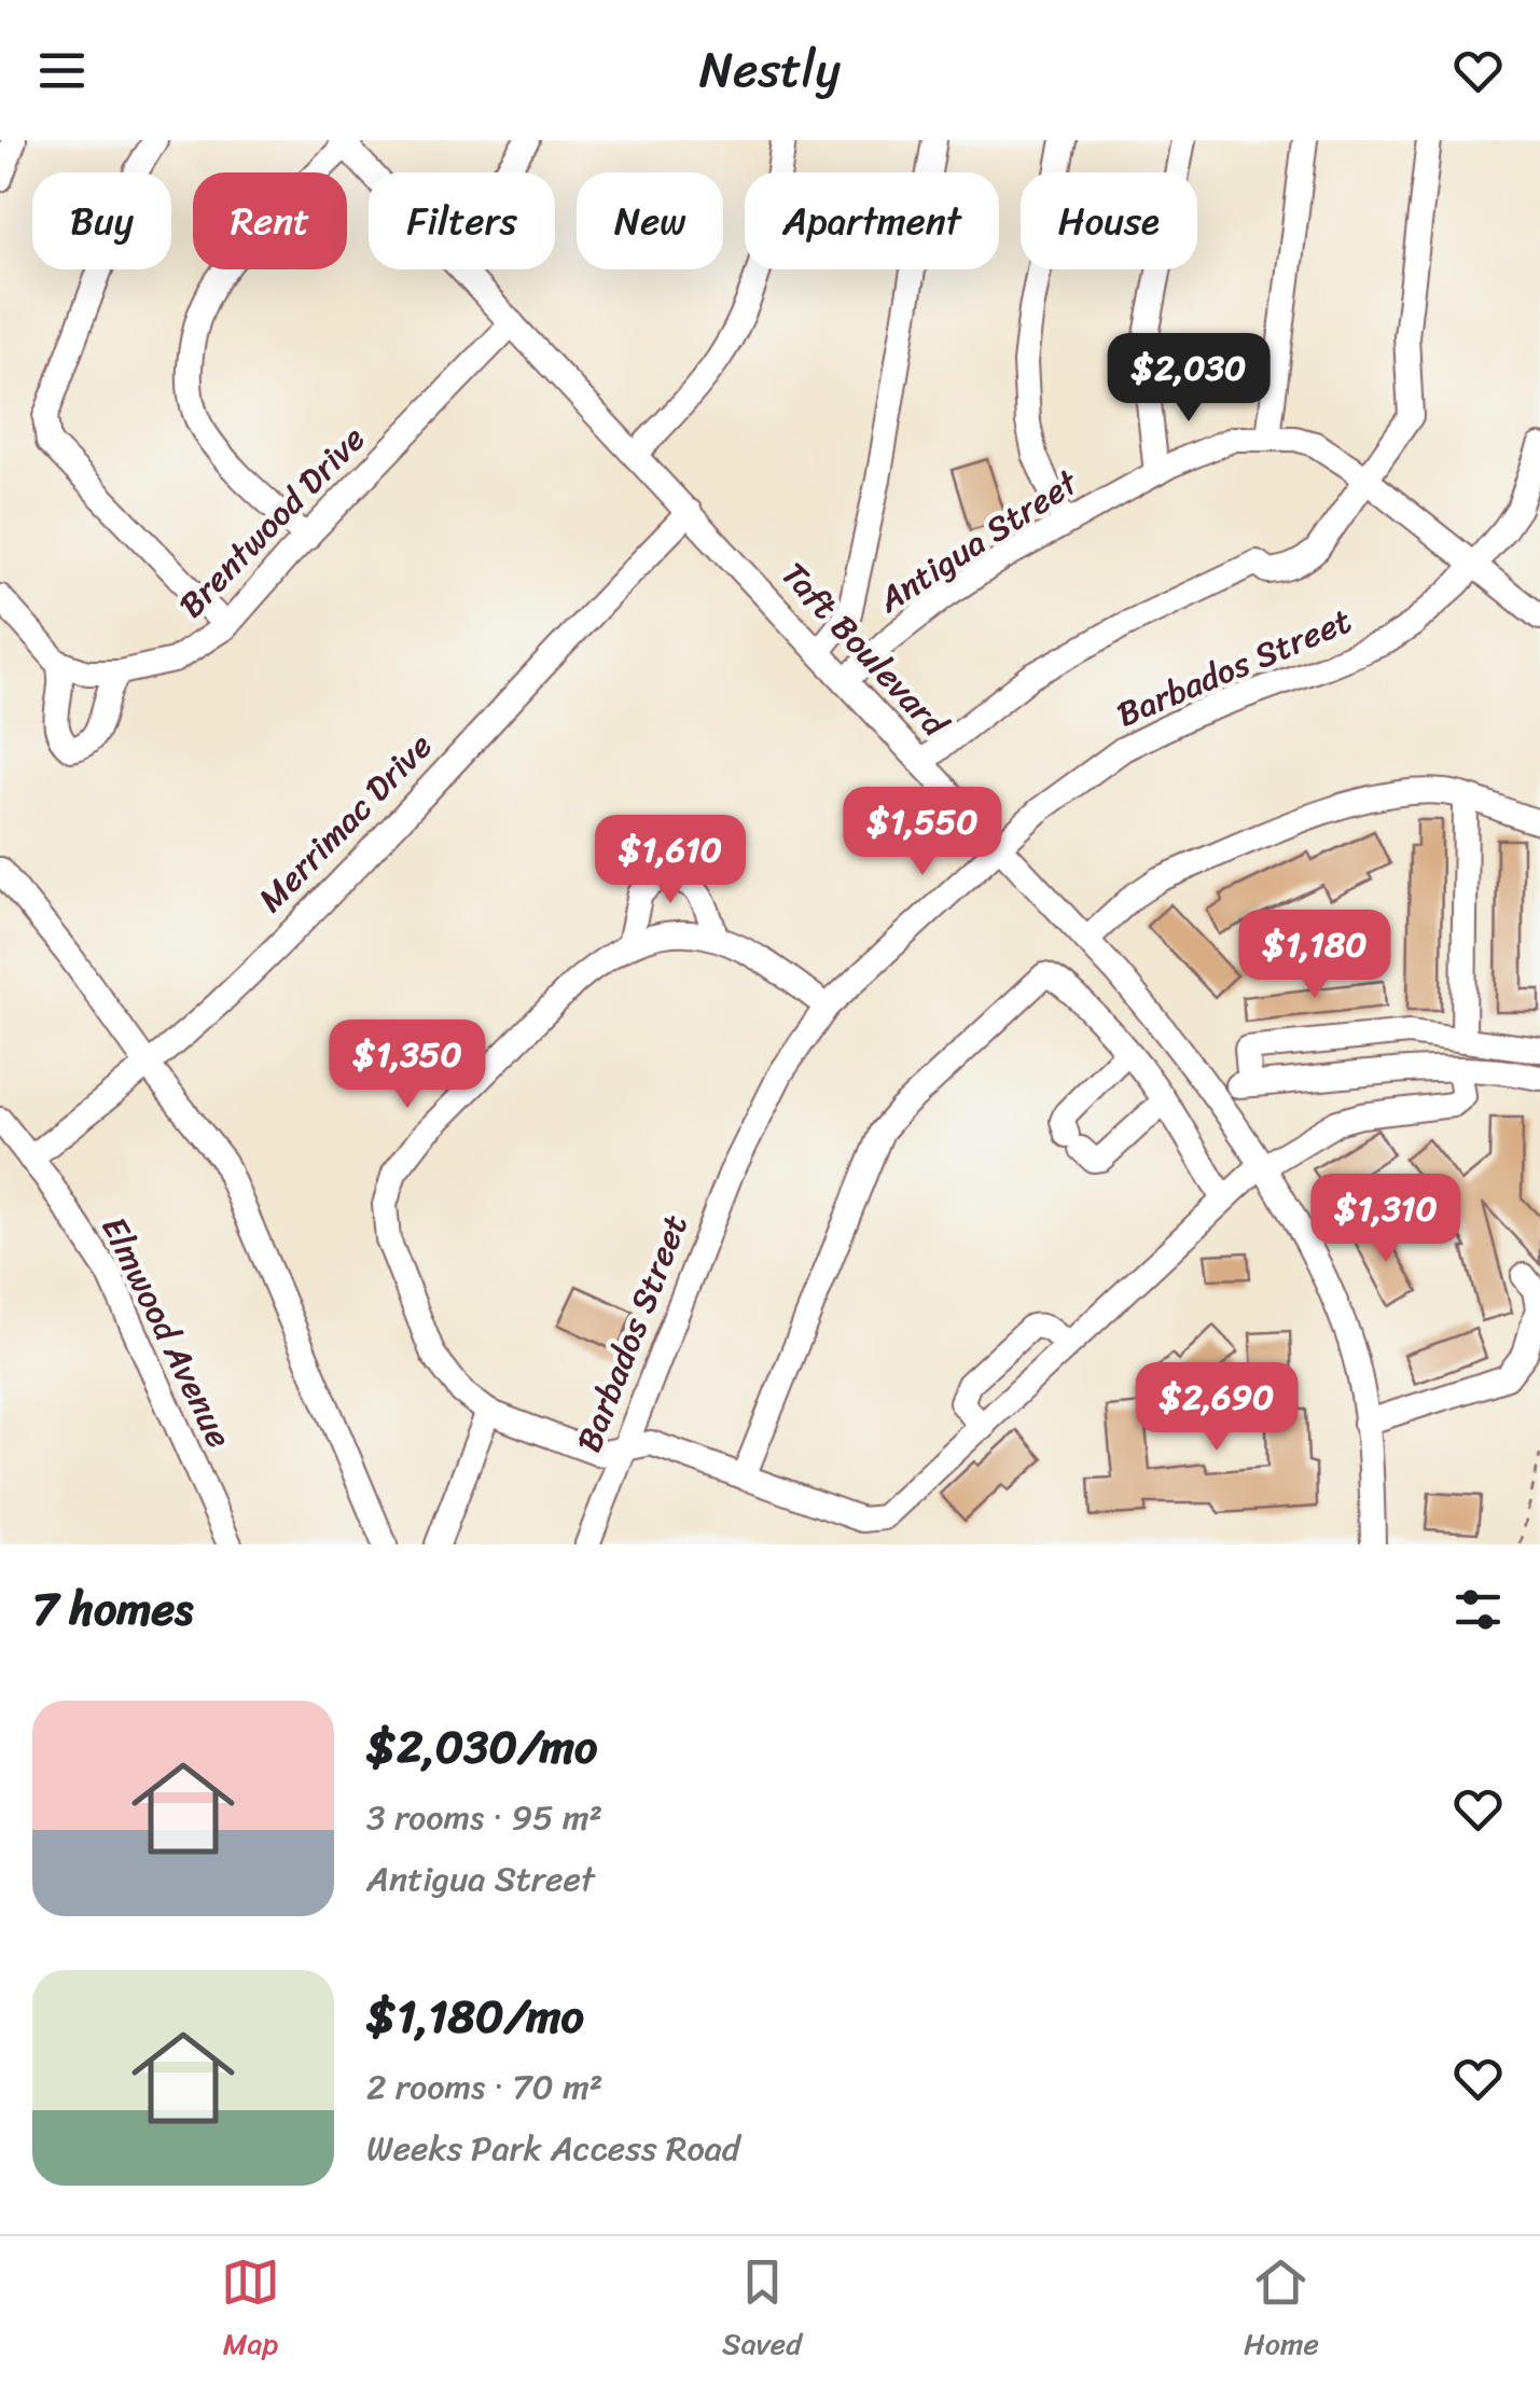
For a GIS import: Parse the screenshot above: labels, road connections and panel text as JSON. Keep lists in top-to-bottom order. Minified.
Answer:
{"streets":{"street":["Brentwood Drive","Antigua Street","Taft Boulevard","Barbados Street","Merrimac Drive","Elmwood Avenue"]},"crossings":[["Brentwood Drive","Taft Boulevard"],["Antigua Street","Taft Boulevard"],["Antigua Street","Barbados Street"],["Taft Boulevard","Barbados Street"],["Taft Boulevard","Merrimac Drive"],["Merrimac Drive","Elmwood Avenue"]],"page":{"header":"Nestly","chip":["Buy","Rent","Filters","New","Apartment","House"],"price":["$2,030","$1,550","$1,610","$1,180","$1,350","$1,310","$2,690"],"heading":"7 homes","list":[{"name":"$2,030/mo","note":"3 rooms · 95 m² · Antigua Street"},{"name":"$1,180/mo","note":"2 rooms · 70 m² · Weeks Park Access Road"}],"tabs":["Map","Saved","Home"]}}
